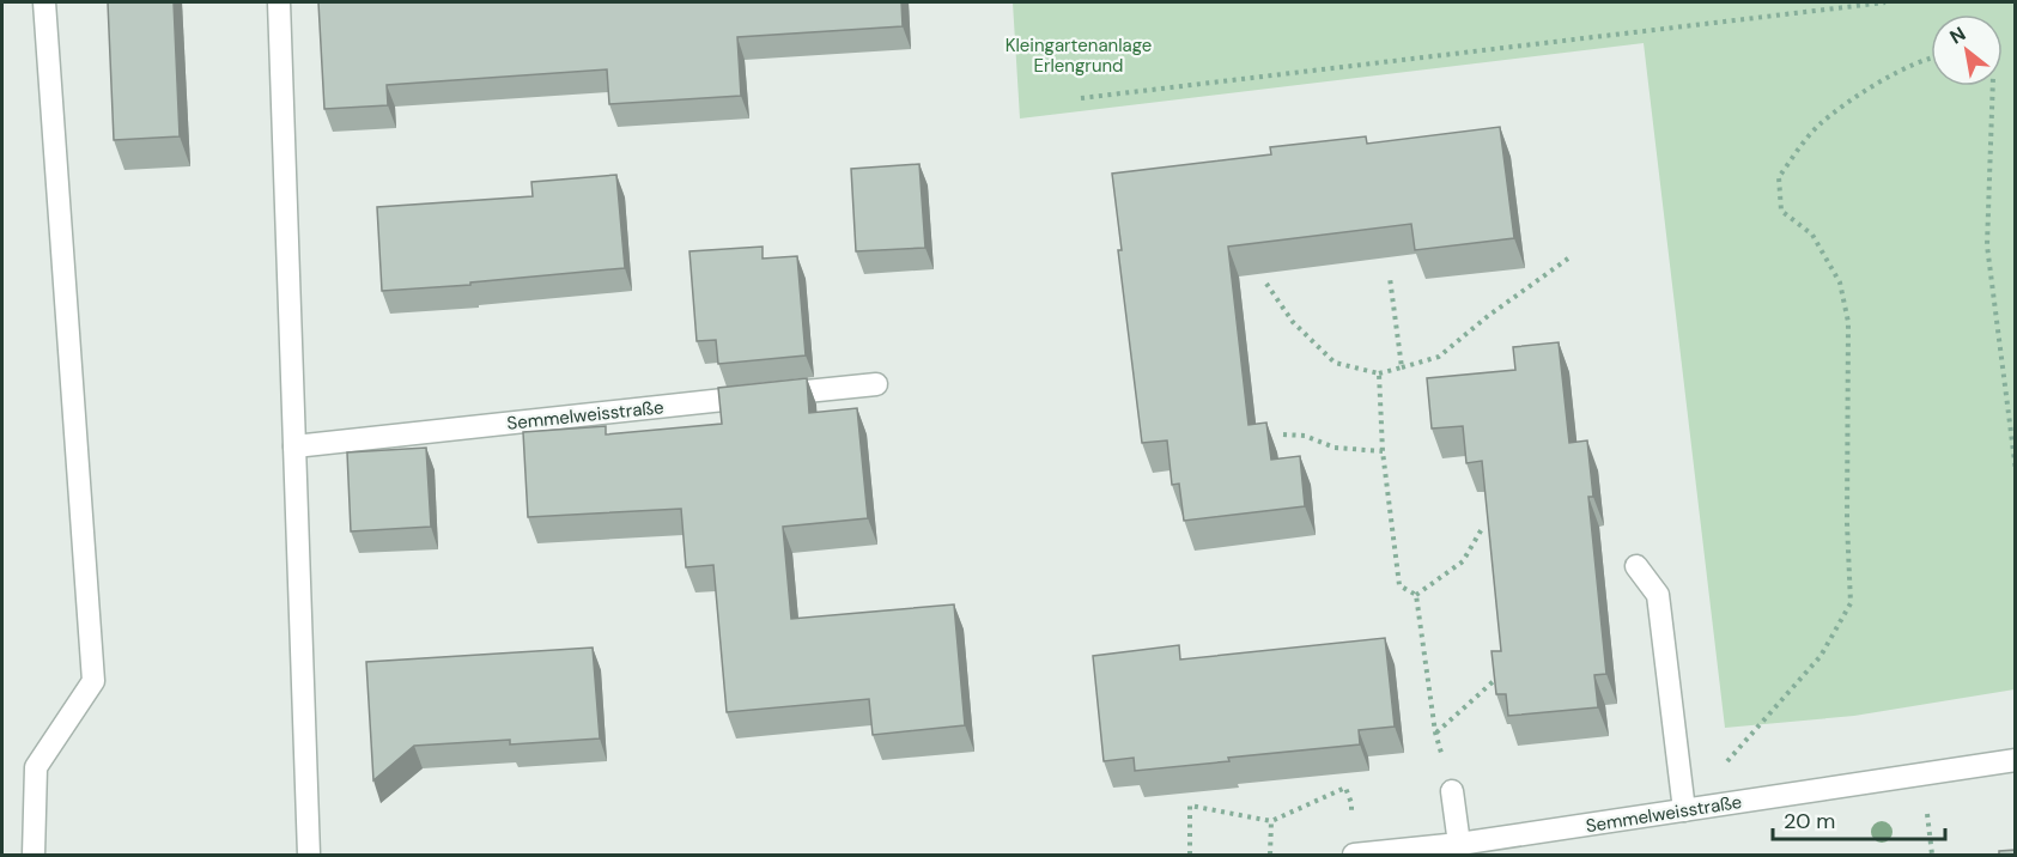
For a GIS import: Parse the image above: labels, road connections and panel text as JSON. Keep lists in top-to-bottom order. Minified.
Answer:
{"streets":{"street":["Semmelweisstraße"]},"parks":["Kleingartenanlage Erlengrund"],"scale_bar":"20 m","north":"top left"}
